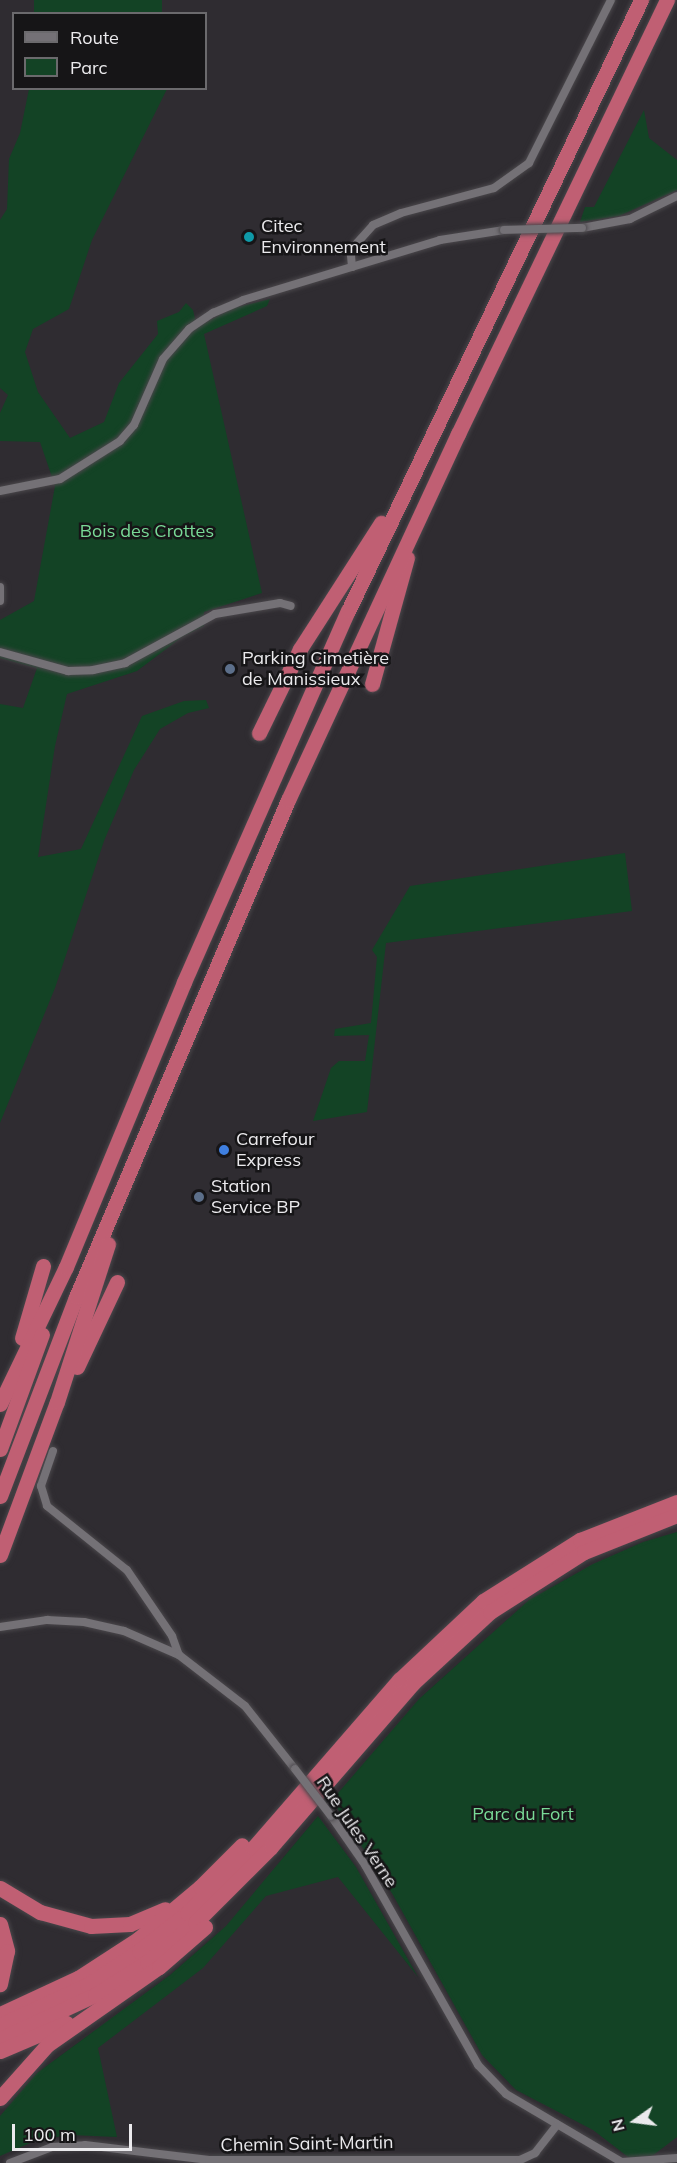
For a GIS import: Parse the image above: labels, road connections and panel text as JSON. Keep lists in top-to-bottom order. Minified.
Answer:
{"streets":{"street":["Rue Jules Verne","Chemin Saint-Martin"]},"crossings":[["Rue Jules Verne","Chemin Saint-Martin"]],"parks":["Bois des Crottes","Parc du Fort"],"places":["Citec Environnement","Parking Cimetière de Manissieux","Carrefour Express","Station Service BP"],"legend":["Route","Parc"],"scale_bar":"100 m","north":"left"}
